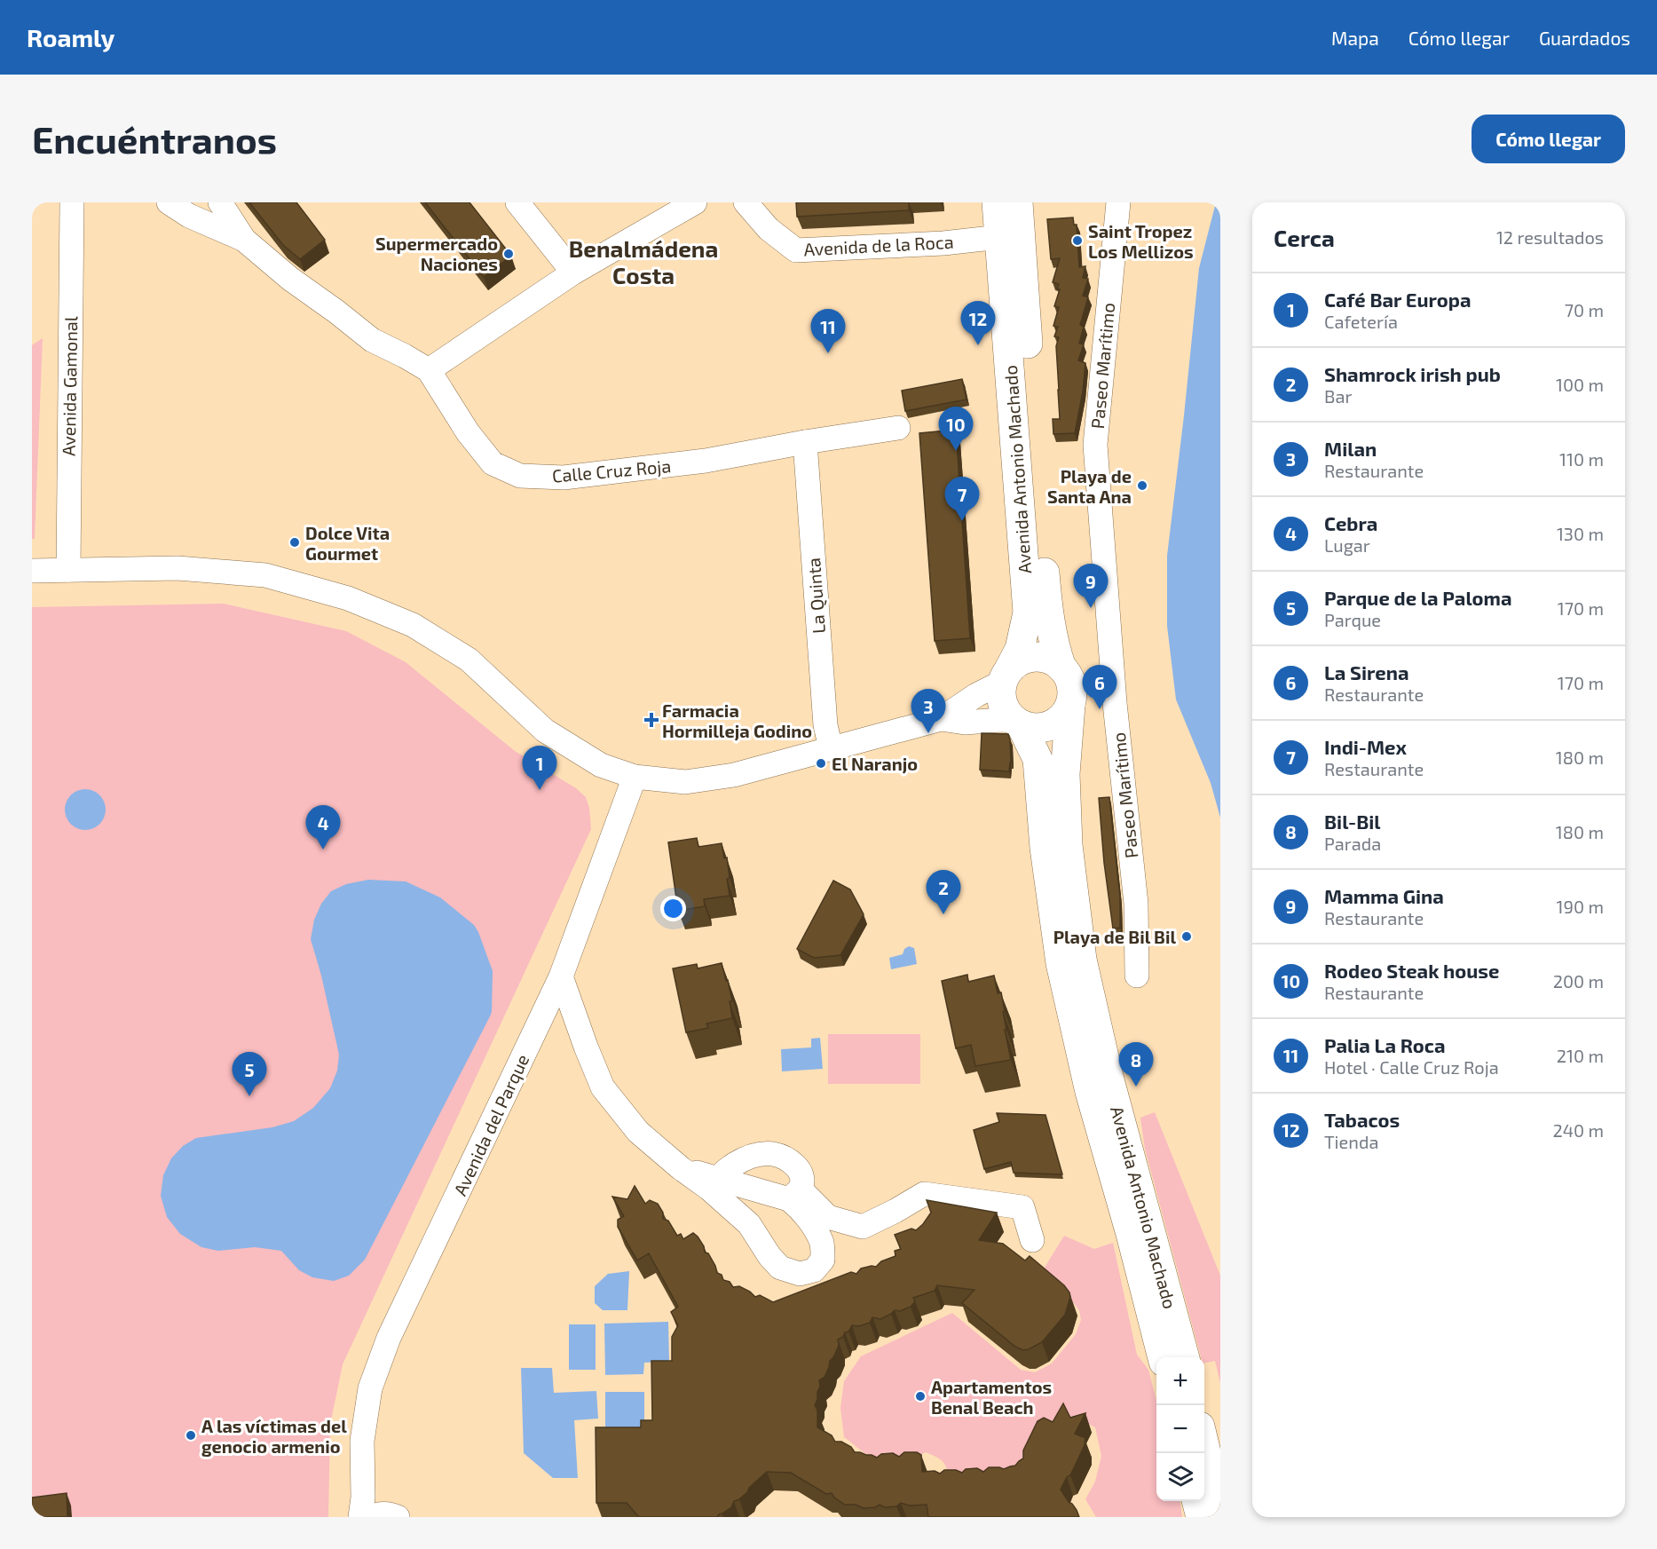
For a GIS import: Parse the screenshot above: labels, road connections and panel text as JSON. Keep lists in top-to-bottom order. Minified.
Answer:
{"streets":{"main road":["Avenida Antonio Machado"],"street":["Avenida de la Roca","Paseo Marítimo","Avenida Gamonal","Calle Cruz Roja","La Quinta","Avenida del Parque"]},"crossings":[["Avenida de la Roca","Avenida Antonio Machado"],["Calle Cruz Roja","La Quinta"]],"districts":["Benalmádena Costa"],"places":{"other":["Saint Tropez Los Mellizos","Supermercado Naciones","Playa de Santa Ana","Dolce Vita Gourmet","El Naranjo","Playa de Bil Bil","Apartamentos Benal Beach","A las víctimas del genocio armenio"],"health":["Farmacia Hormilleja Godino"]},"page":{"header":"Roamly","nav":["Mapa","Cómo llegar","Guardados"],"buttons":"Cómo llegar","title":"Encuéntranos","heading":["Cerca","12 resultados"],"list":[{"mark":"1","name":"Café Bar Europa","note":"Cafetería","value":"70 m"},{"mark":"2","name":"Shamrock irish pub","note":"Bar","value":"100 m"},{"mark":"3","name":"Milan","note":"Restaurante","value":"110 m"},{"mark":"4","name":"Cebra","note":"Lugar","value":"130 m"},{"mark":"5","name":"Parque de la Paloma","note":"Parque","value":"170 m"},{"mark":"6","name":"La Sirena","note":"Restaurante","value":"170 m"},{"mark":"7","name":"Indi-Mex","note":"Restaurante","value":"180 m"},{"mark":"8","name":"Bil-Bil","note":"Parada","value":"180 m"},{"mark":"9","name":"Mamma Gina","note":"Restaurante","value":"190 m"},{"mark":"10","name":"Rodeo Steak house","note":"Restaurante","value":"200 m"},{"mark":"11","name":"Palia La Roca","note":"Hotel · Calle Cruz Roja","value":"210 m"},{"mark":"12","name":"Tabacos","note":"Tienda","value":"240 m"}],"pins":["12","11","10","7","9","6","3","1","4","2","8","5"],"map_buttons":["+","−"]}}
